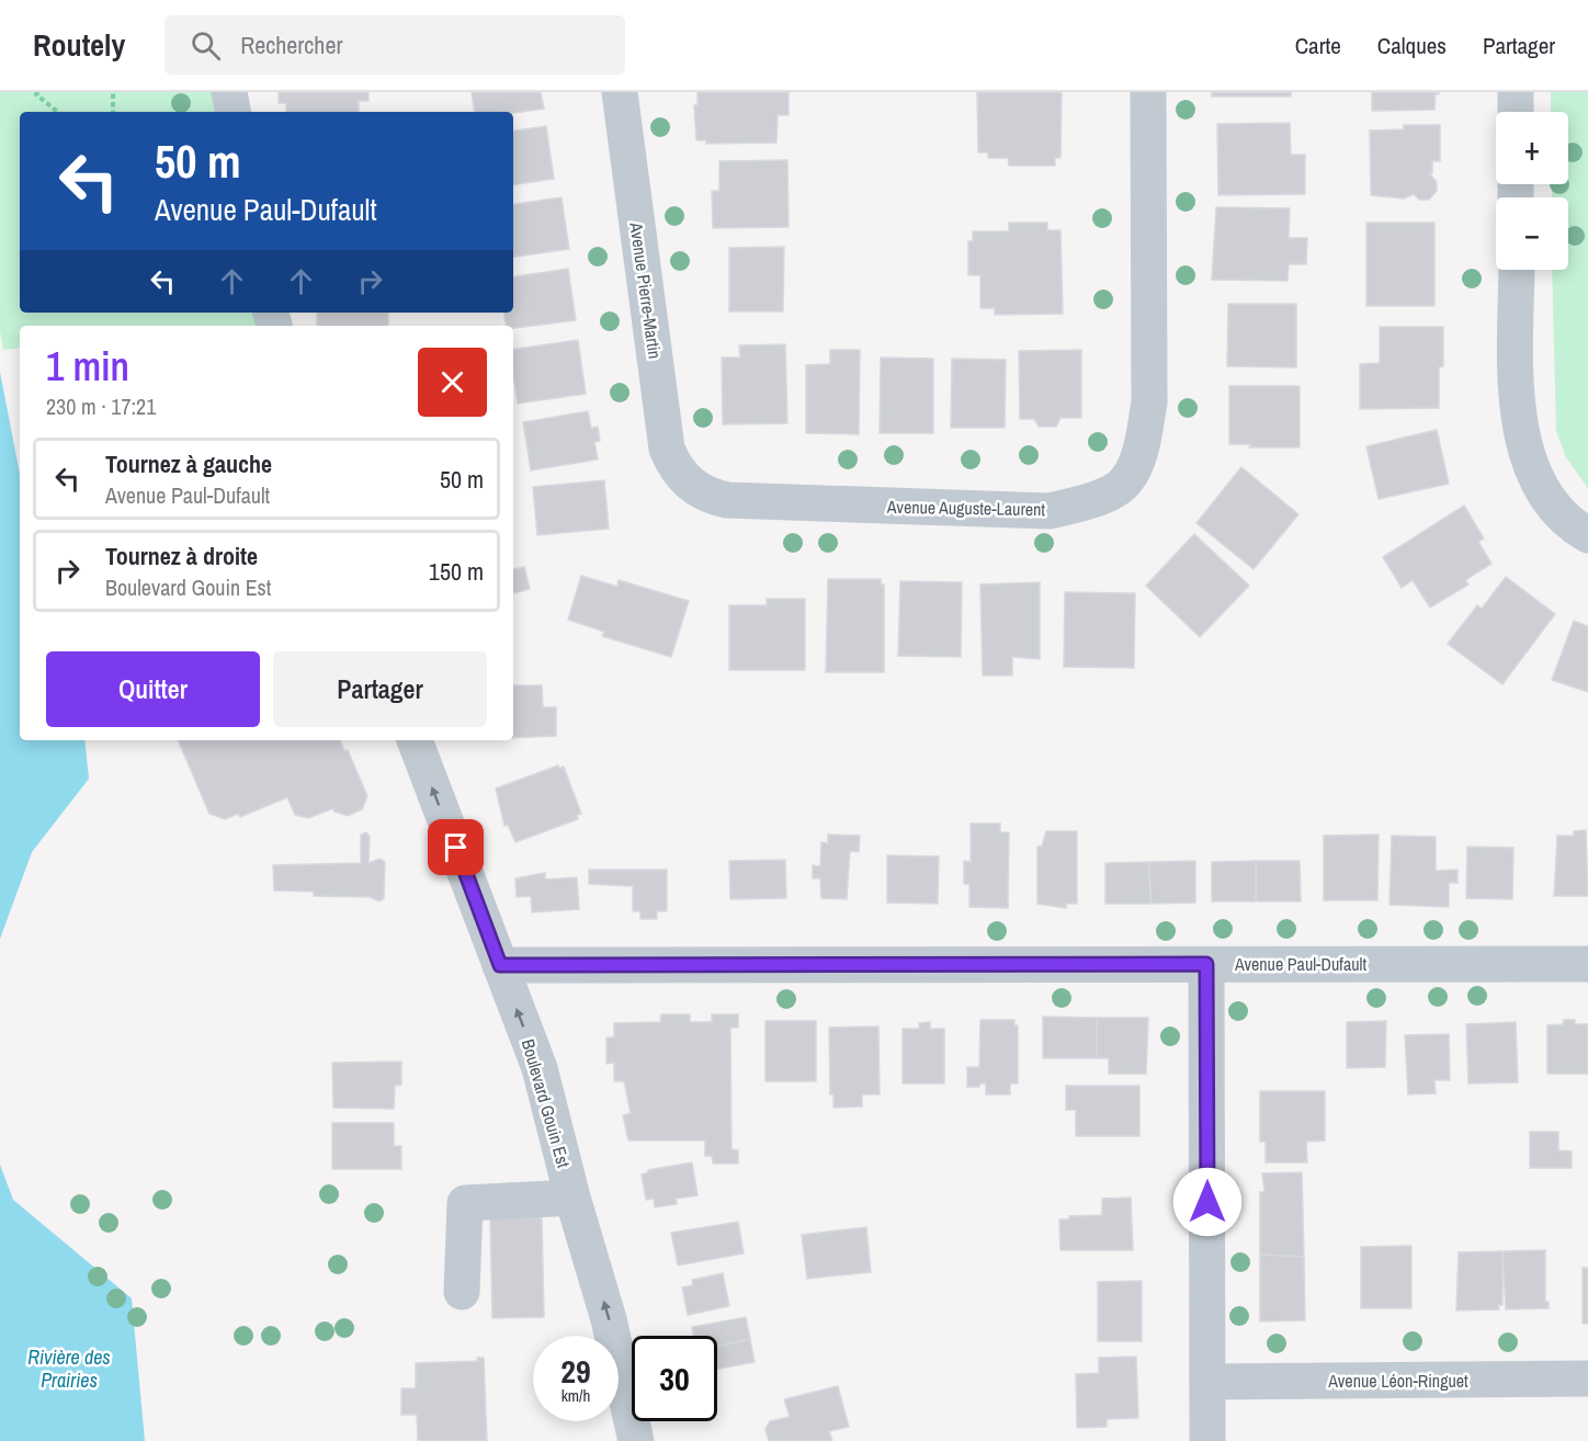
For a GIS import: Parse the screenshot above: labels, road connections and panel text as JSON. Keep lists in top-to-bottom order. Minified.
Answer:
{"streets":{"street":["Avenue Pierre-Martin","Avenue Auguste-Laurent","Avenue Paul-Dufault","Boulevard Gouin Est","Avenue Léon-Ringuet"]},"crossings":[["Avenue Pierre-Martin","Avenue Auguste-Laurent"],["Avenue Paul-Dufault","Boulevard Gouin Est"]],"one_way":["Boulevard Gouin Est"],"water":["Rivière des Prairies"],"page":{"header":"Routely","search":"Rechercher","nav":["Carte","Calques","Partager"],"map_buttons":["+","−"],"turn":["50 m","Avenue Paul-Dufault"],"heading":["1 min","230 m · 17:21"],"list":[{"name":"Tournez à gauche","note":"Avenue Paul-Dufault","value":"50 m"},{"name":"Tournez à droite","note":"Boulevard Gouin Est","value":"150 m"}],"buttons":["Quitter","Partager"],"speed":"29 km/h","limit":"30"}}
